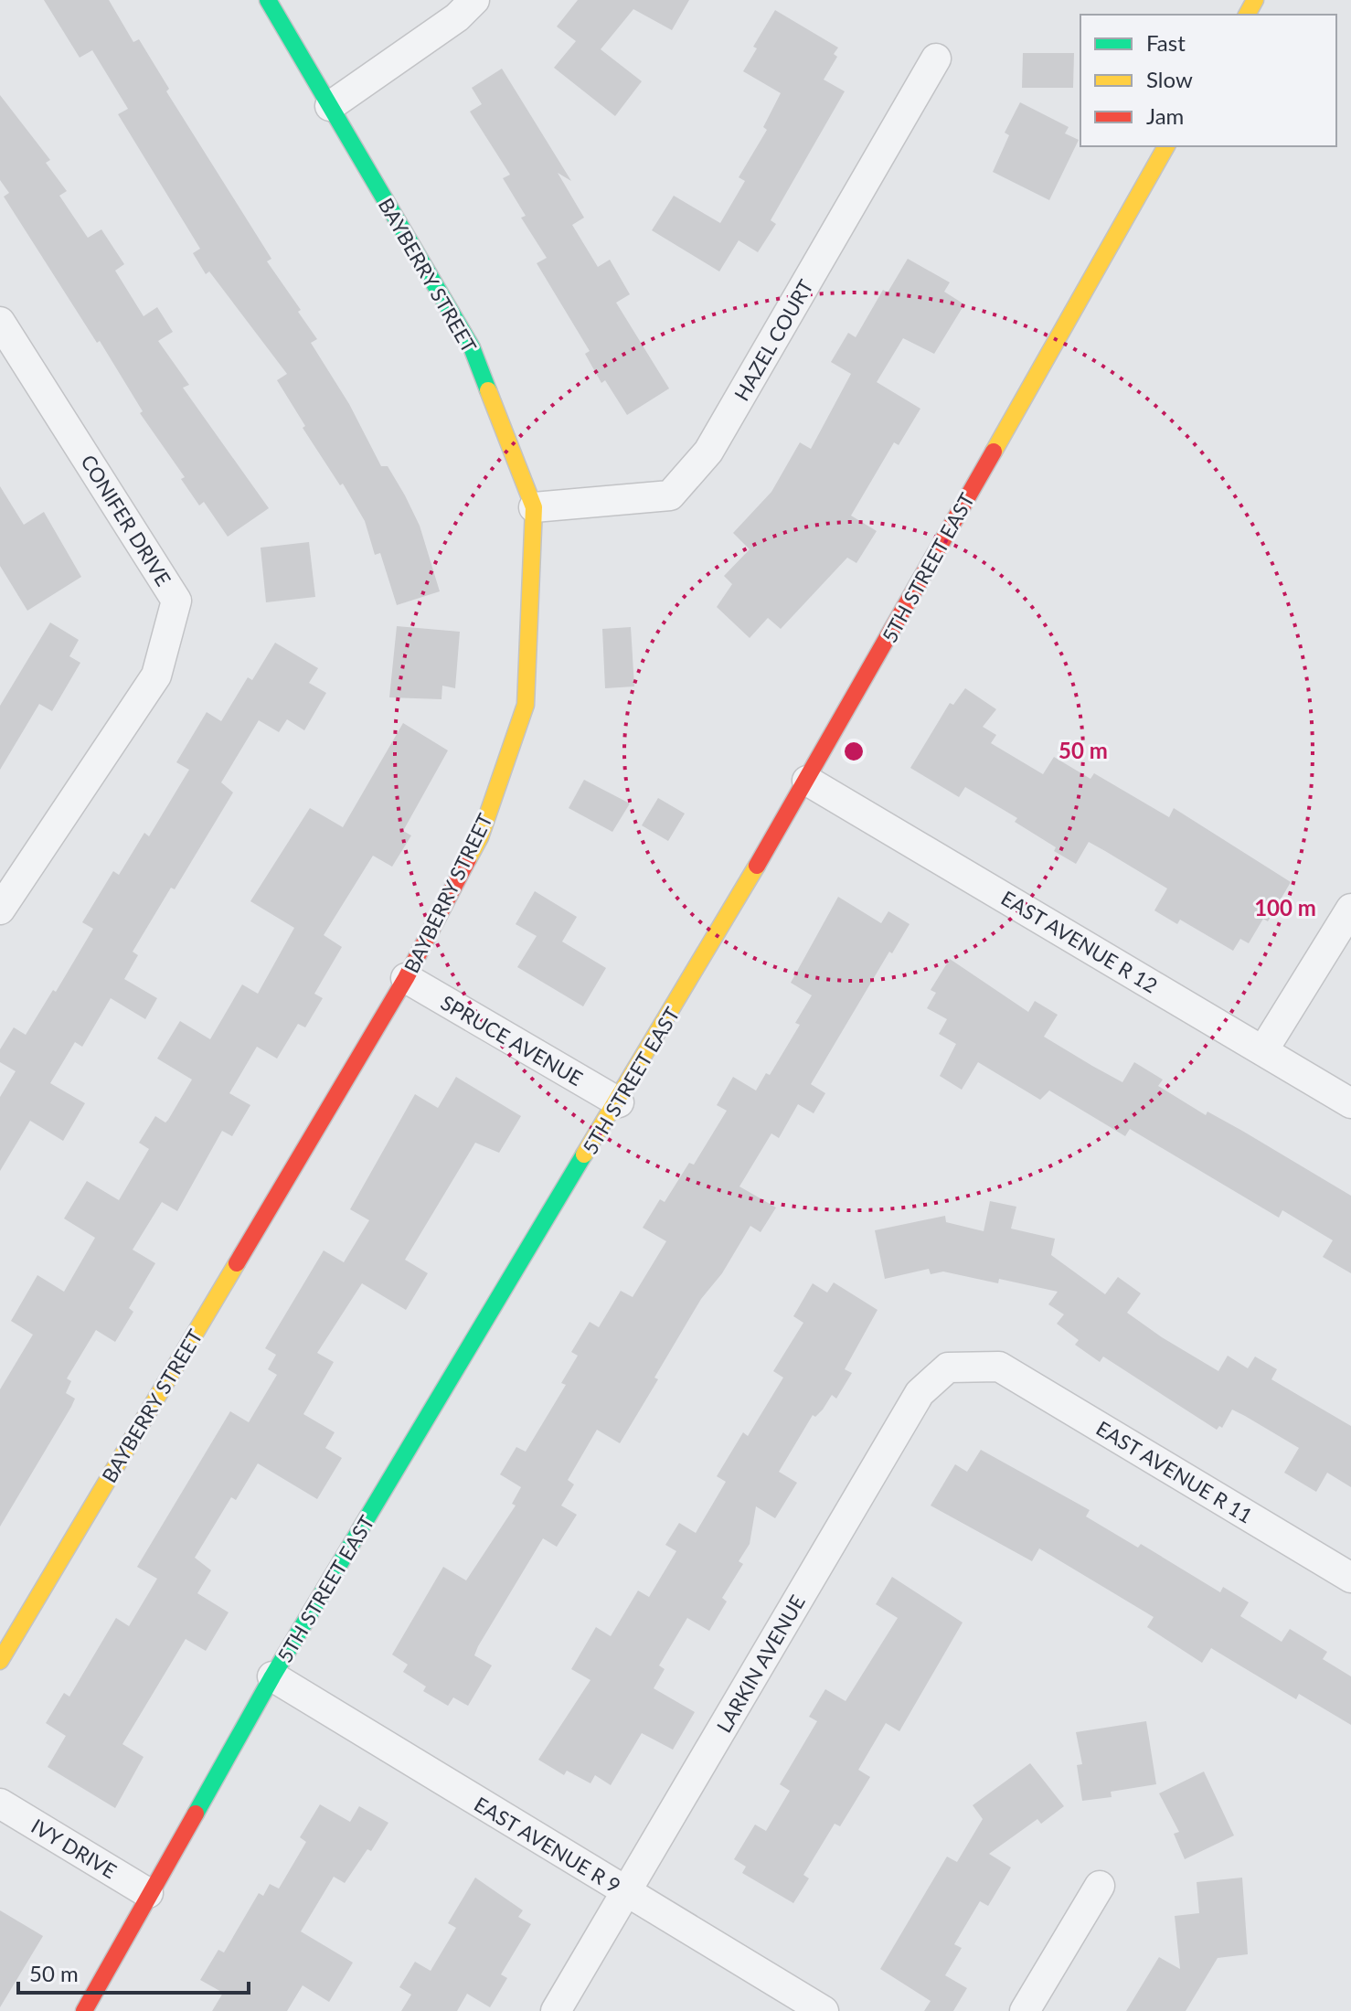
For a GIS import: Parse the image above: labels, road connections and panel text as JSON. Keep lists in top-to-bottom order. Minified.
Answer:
{"streets":{"street":["BAYBERRY STREET","HAZEL COURT","CONIFER DRIVE","5TH STREET EAST","EAST AVENUE R 12","SPRUCE AVENUE","EAST AVENUE R 11","LARKIN AVENUE","EAST AVENUE R 9","IVY DRIVE"]},"crossings":[["BAYBERRY STREET","HAZEL COURT"],["BAYBERRY STREET","SPRUCE AVENUE"],["5TH STREET EAST","EAST AVENUE R 12"],["5TH STREET EAST","SPRUCE AVENUE"],["5TH STREET EAST","EAST AVENUE R 9"],["5TH STREET EAST","IVY DRIVE"],["EAST AVENUE R 11","LARKIN AVENUE"],["LARKIN AVENUE","EAST AVENUE R 9"]],"legend":["Fast","Slow","Jam"],"scale_bar":"50 m","rings":["50 m","100 m"]}
